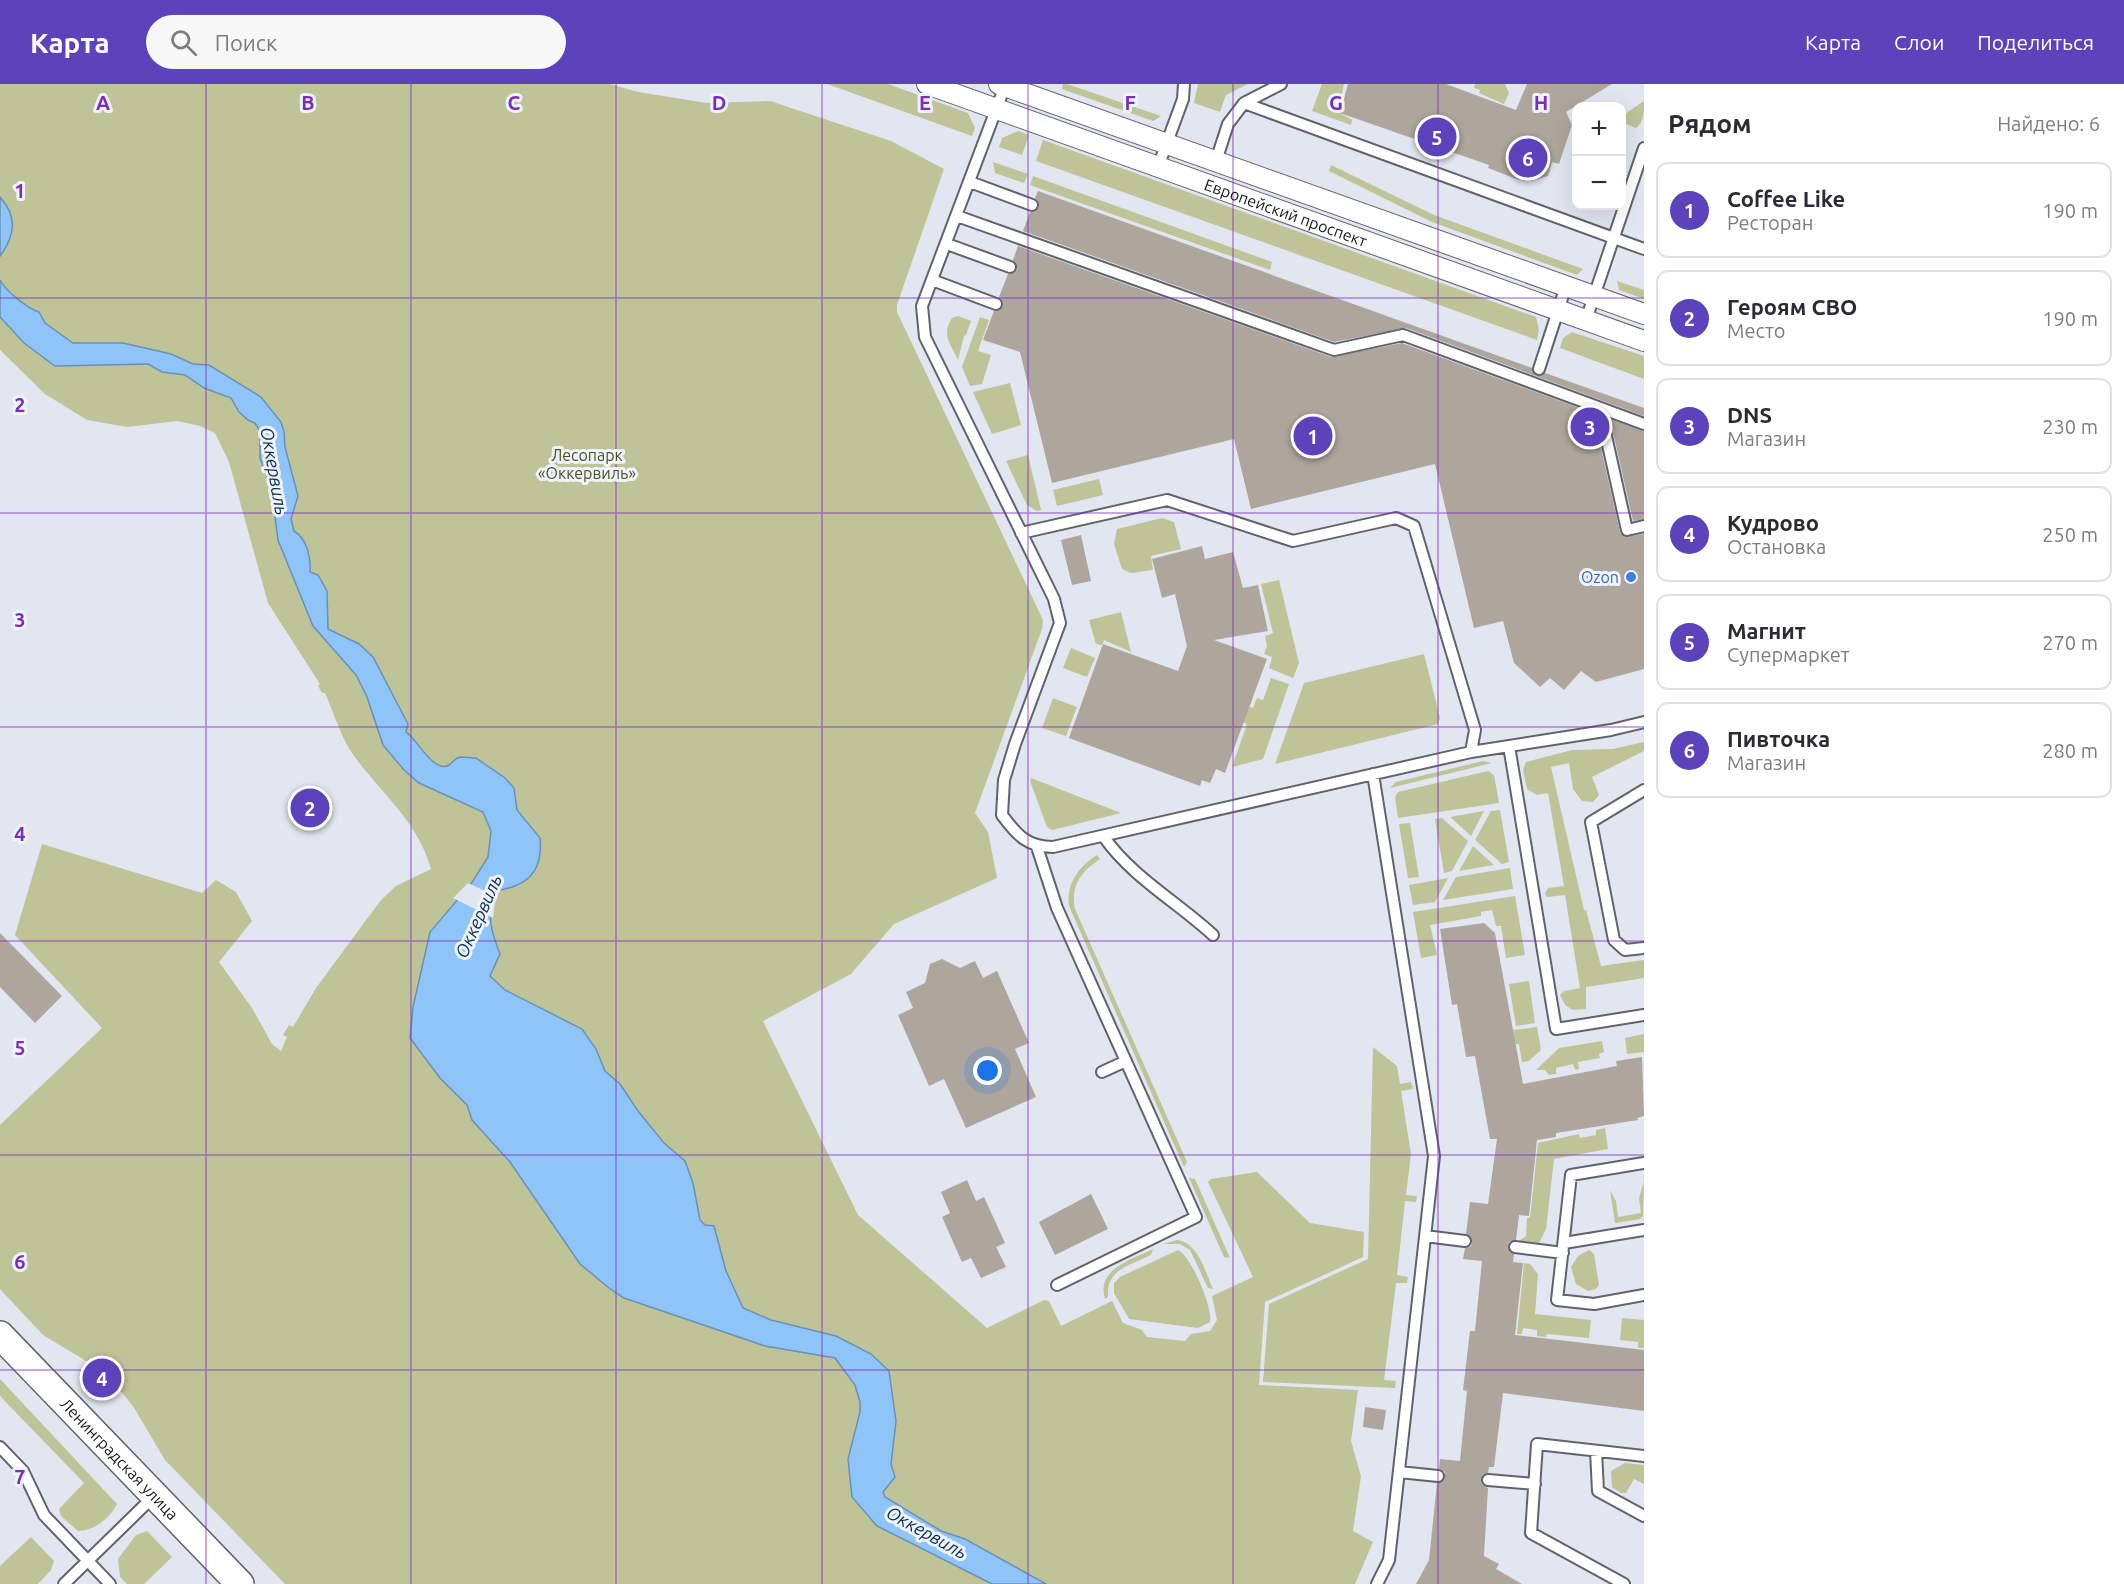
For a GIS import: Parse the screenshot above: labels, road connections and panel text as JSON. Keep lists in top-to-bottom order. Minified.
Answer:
{"streets":{"street":["Европейский проспект","Ленинградская улица"]},"water":["Оккервиль"],"parks":["Лесопарк «Оккервиль»"],"places":["Ozon"],"page":{"header":"Карта","search":"Поиск","nav":["Карта","Слои","Поделиться"],"heading":["Рядом","Найдено: 6"],"map_buttons":["+","−"],"pins":["5","6","3","1","2","4"],"list":[{"mark":"1","name":"Coffee Like","note":"Ресторан","value":"190 m"},{"mark":"2","name":"Героям СВО","note":"Место","value":"190 m"},{"mark":"3","name":"DNS","note":"Магазин","value":"230 m"},{"mark":"4","name":"Кудрово","note":"Остановка","value":"250 m"},{"mark":"5","name":"Магнит","note":"Супермаркет","value":"270 m"},{"mark":"6","name":"Пивточка","note":"Магазин","value":"280 m"}]},"grid":{"columns":["A","B","C","D","E","F","G","H"],"rows":["1","2","3","4","5","6","7"]}}
